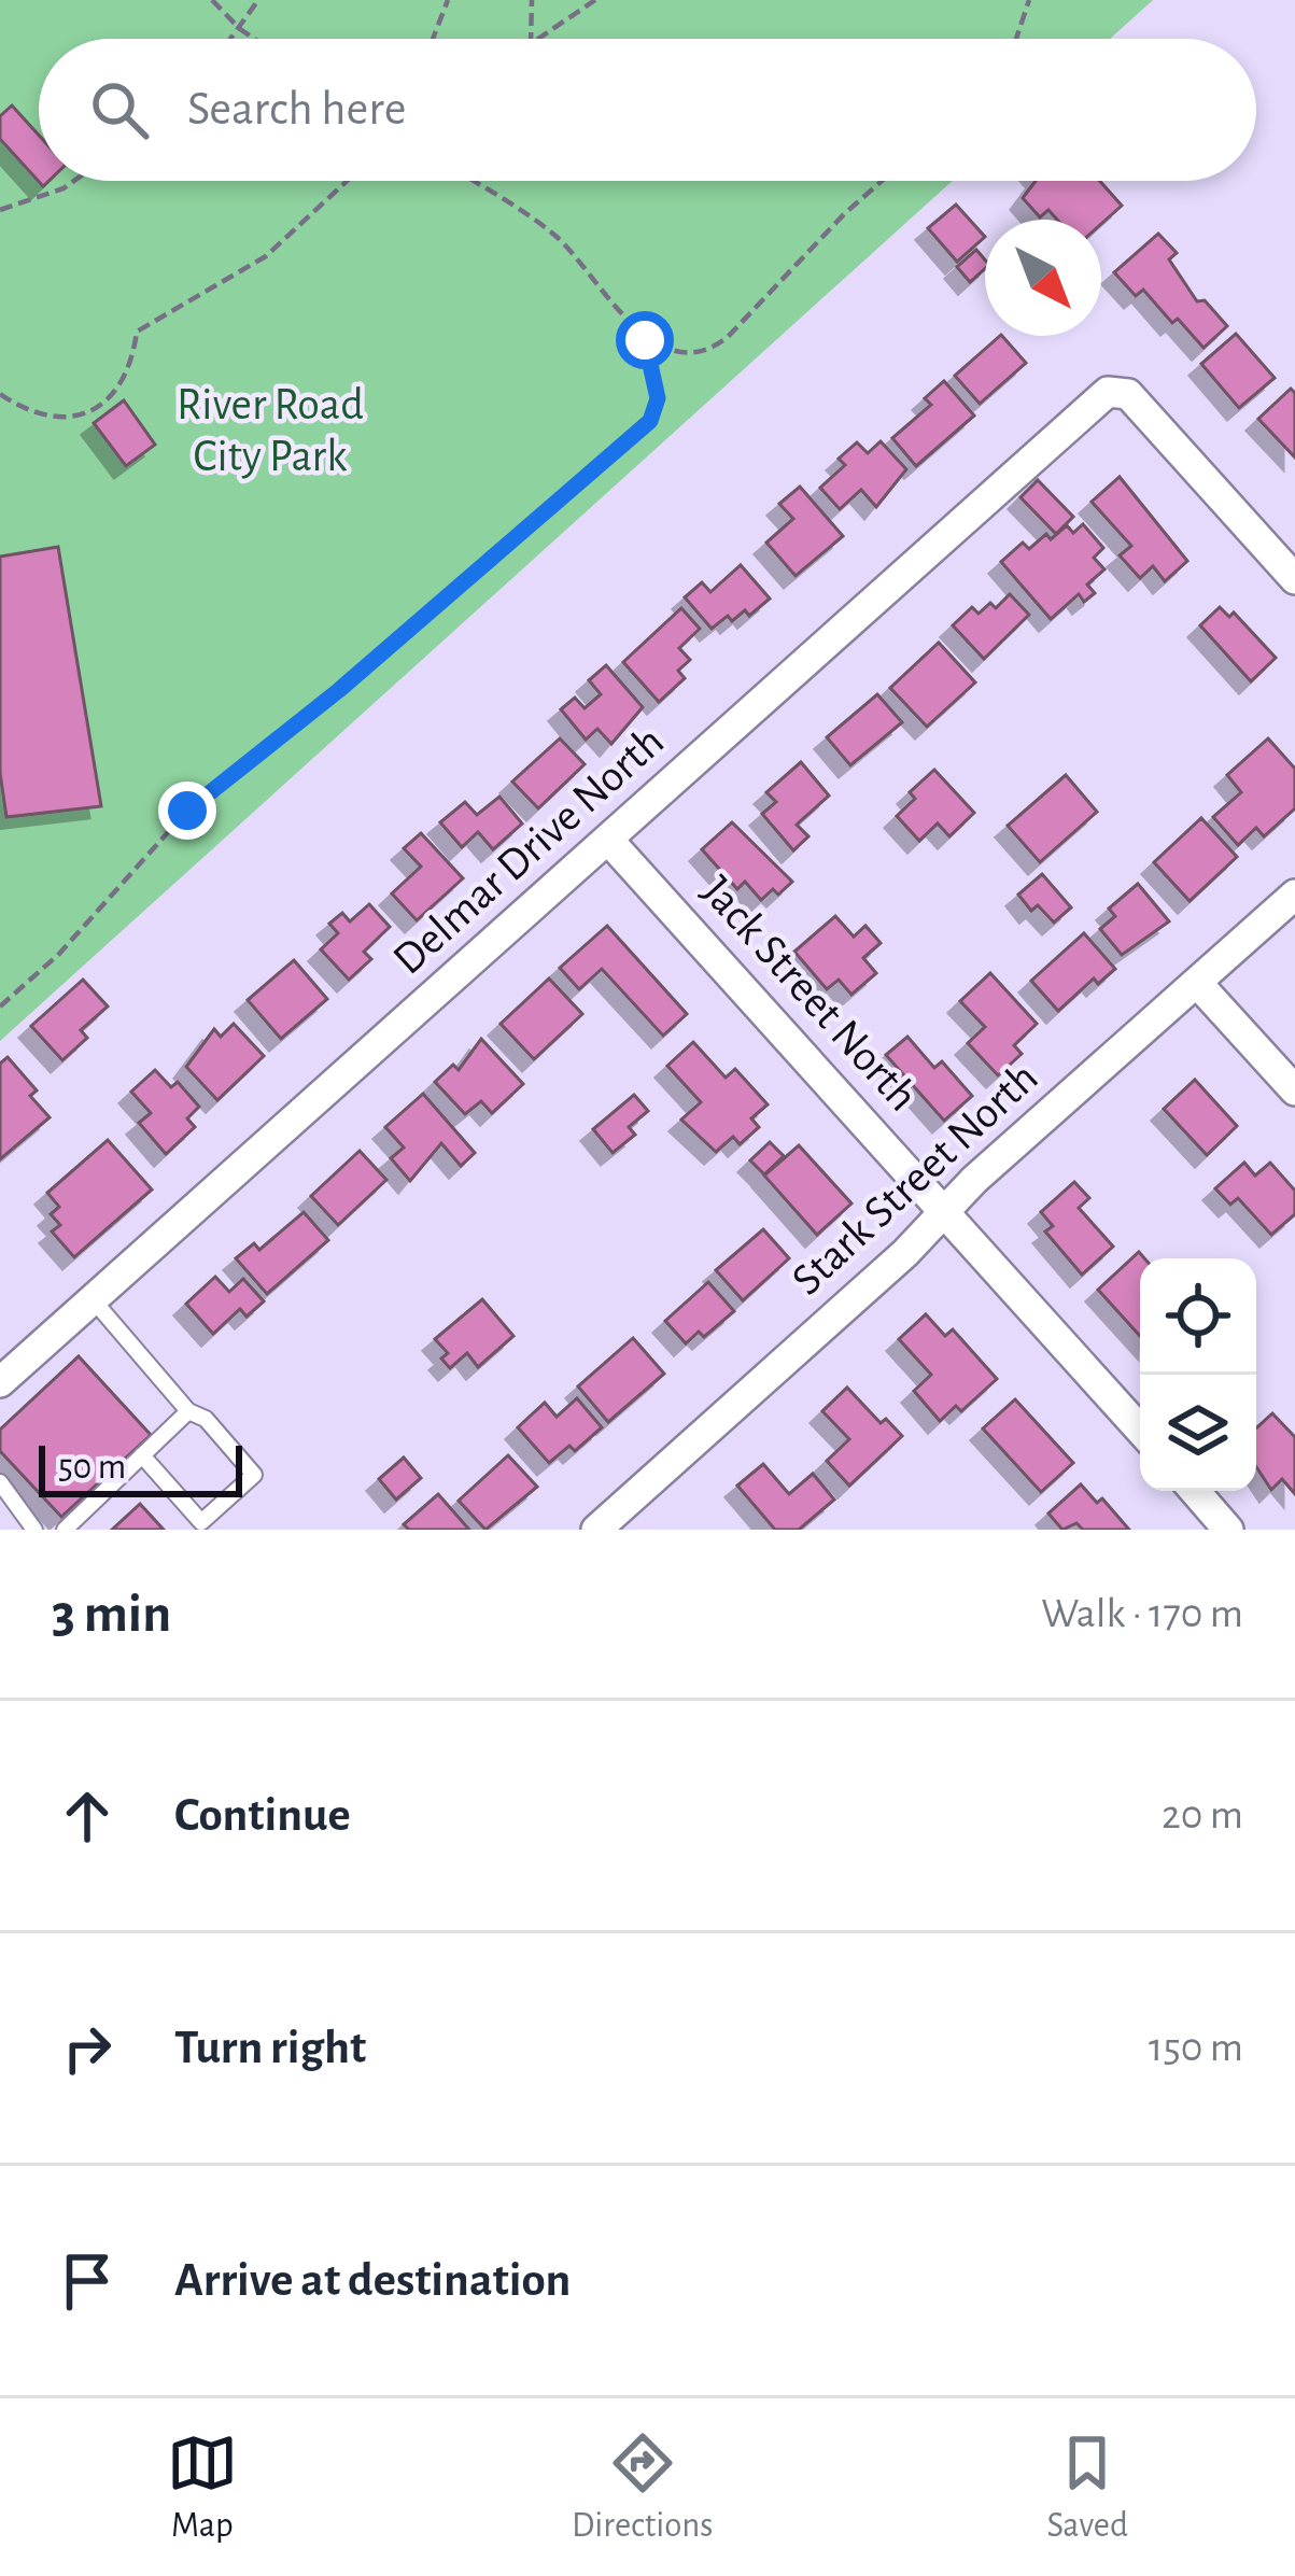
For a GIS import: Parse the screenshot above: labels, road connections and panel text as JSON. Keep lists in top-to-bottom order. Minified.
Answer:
{"streets":{"street":["Delmar Drive North","Jack Street North","Stark Street North"]},"crossings":[["Delmar Drive North","Jack Street North"],["Jack Street North","Stark Street North"]],"parks":["River Road City Park"],"scale_bar":"50 m","north":"bottom right","page":{"search":"Search here","scale":"50 m","heading":["3 min","Walk · 170 m"],"list":[["Continue","20 m"],["Turn right","150 m"],"Arrive at destination"],"nav":["Map","Directions","Saved"]}}
